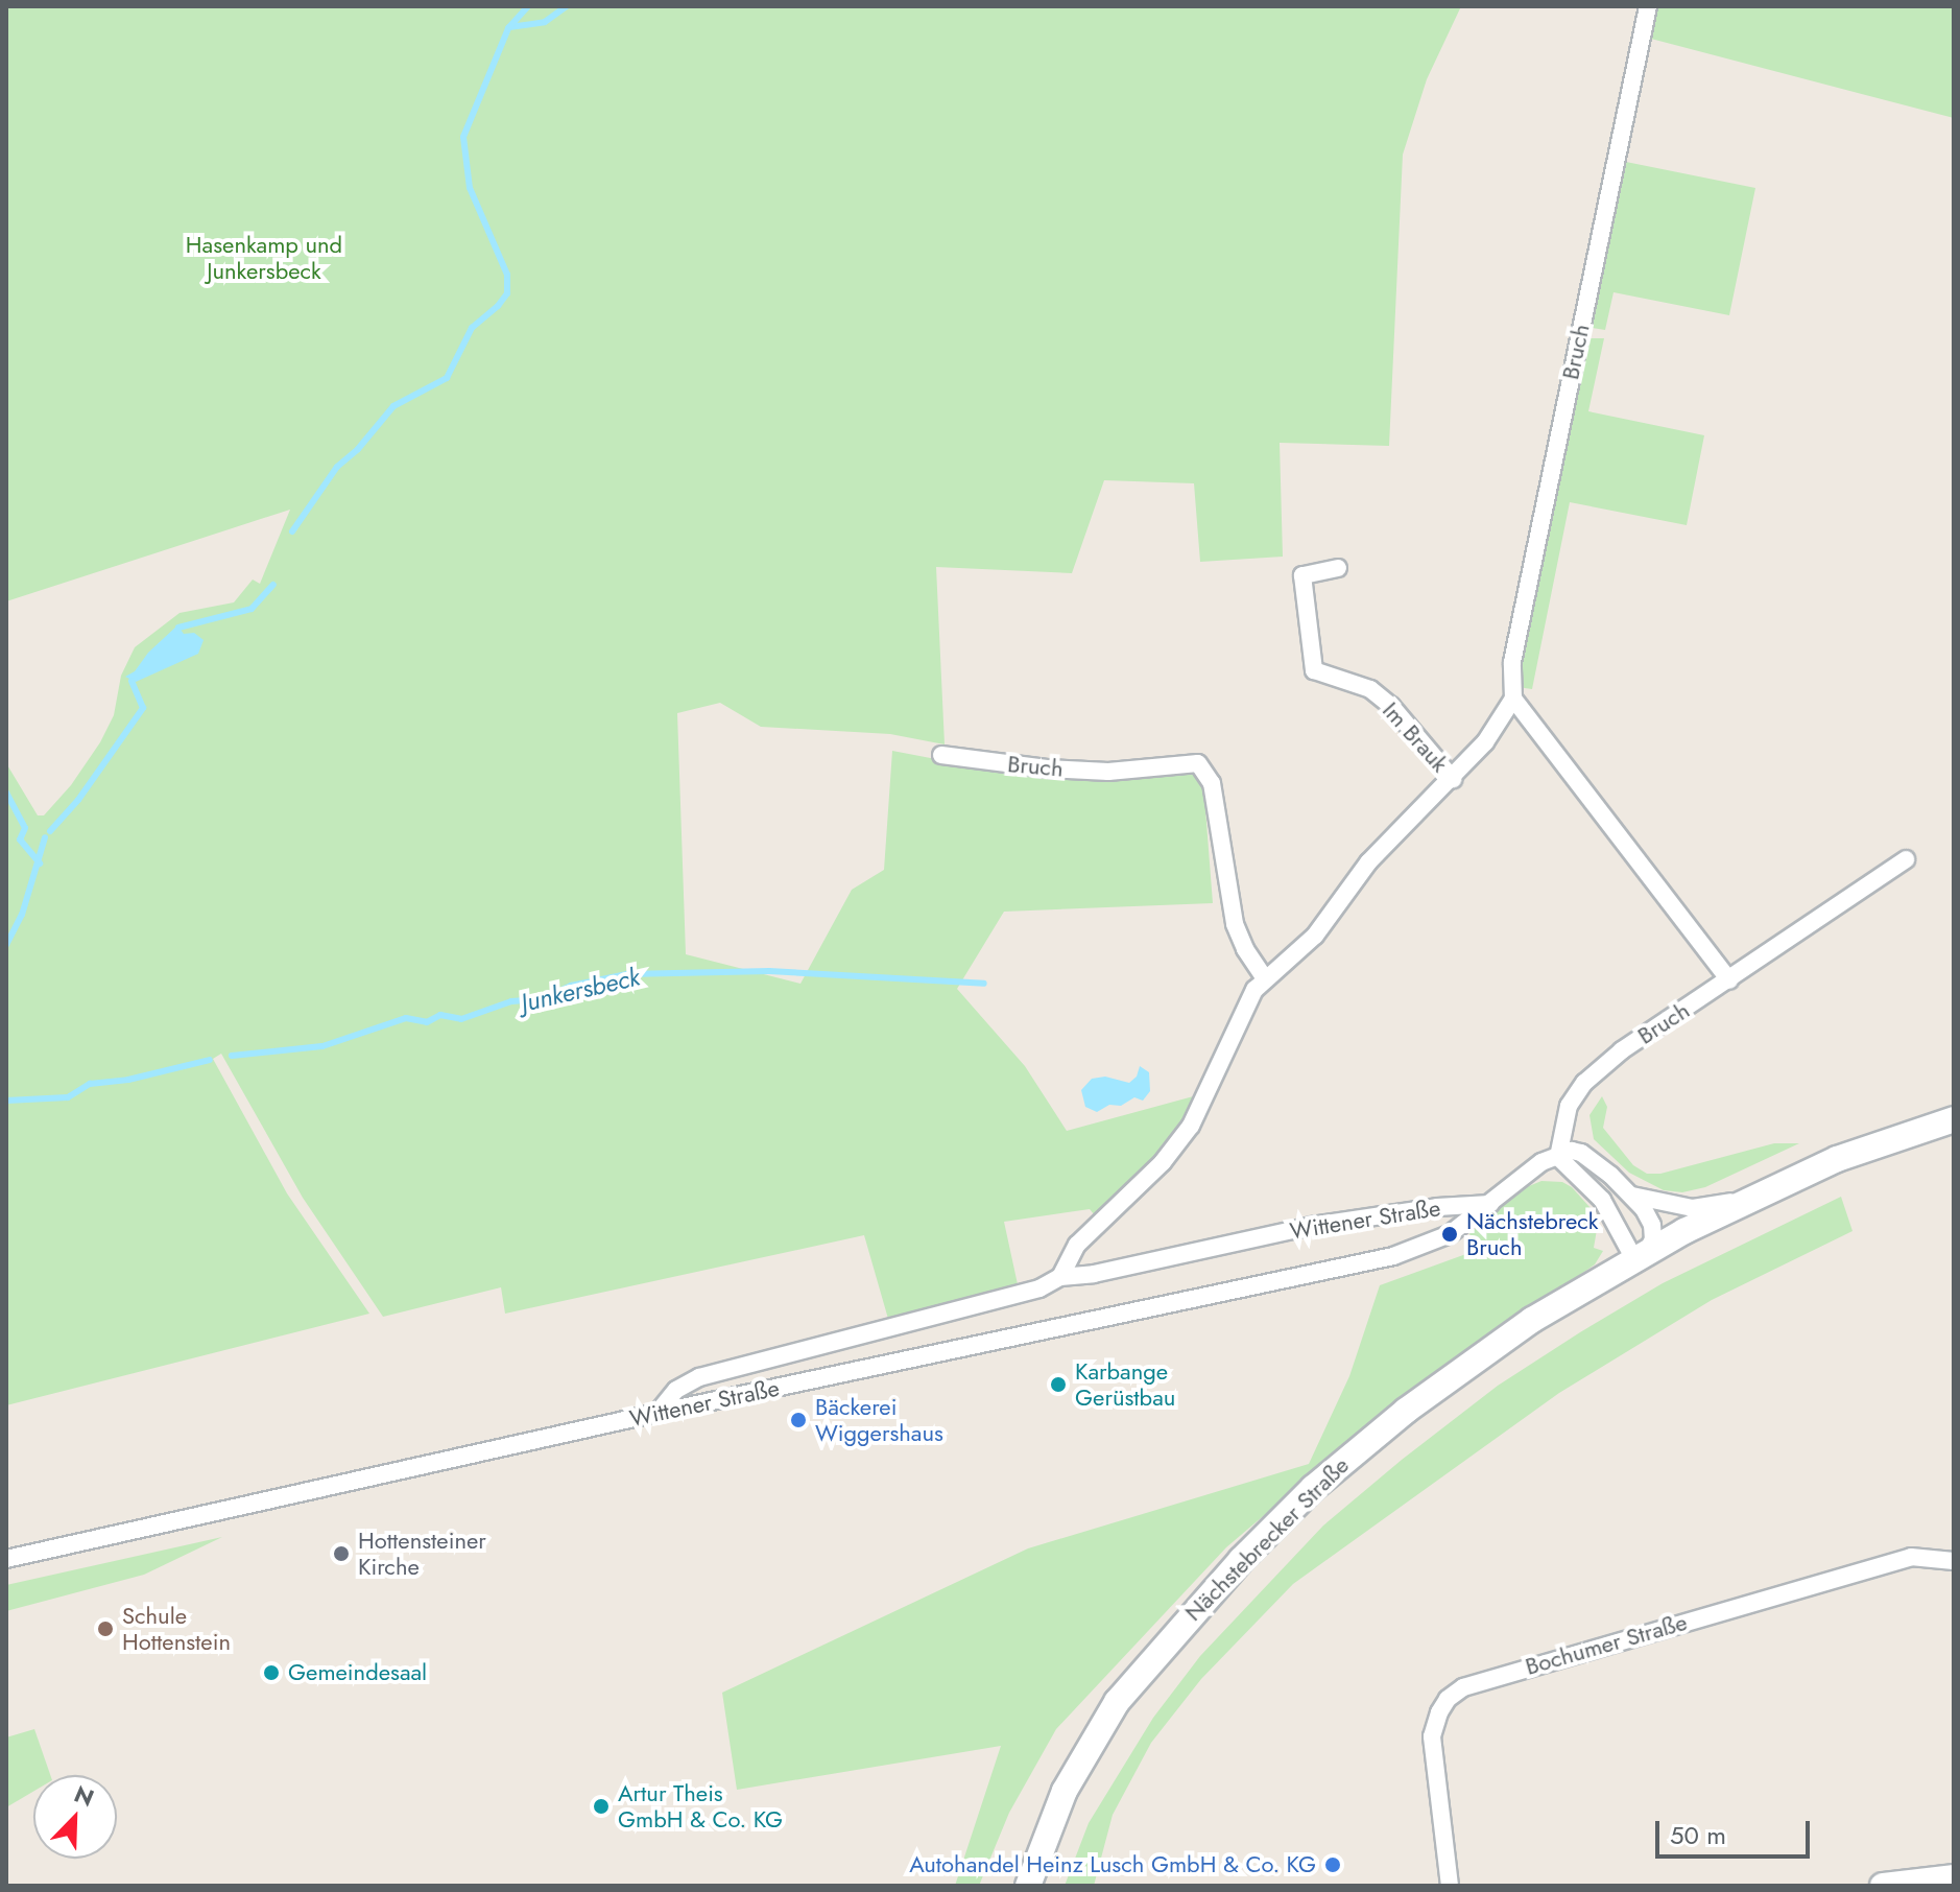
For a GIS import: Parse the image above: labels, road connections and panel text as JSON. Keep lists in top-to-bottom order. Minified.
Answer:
{"streets":{"main road":["Nächstebrecker Straße"],"street":["Bruch","Im Brauk","Wittener Straße","Bochumer Straße"]},"crossings":[["Bruch","Wittener Straße"]],"water":["Junkersbeck"],"parks":["Hasenkamp und Junkersbeck"],"places":["Nächstebreck Bruch","Karbange Gerüstbau","Bäckerei Wiggershaus","Hottensteiner Kirche","Schule Hottenstein","Gemeindesaal","Artur Theis GmbH & Co. KG","Autohandel Heinz Lusch GmbH & Co. KG"],"scale_bar":"50 m","north":"top right"}
